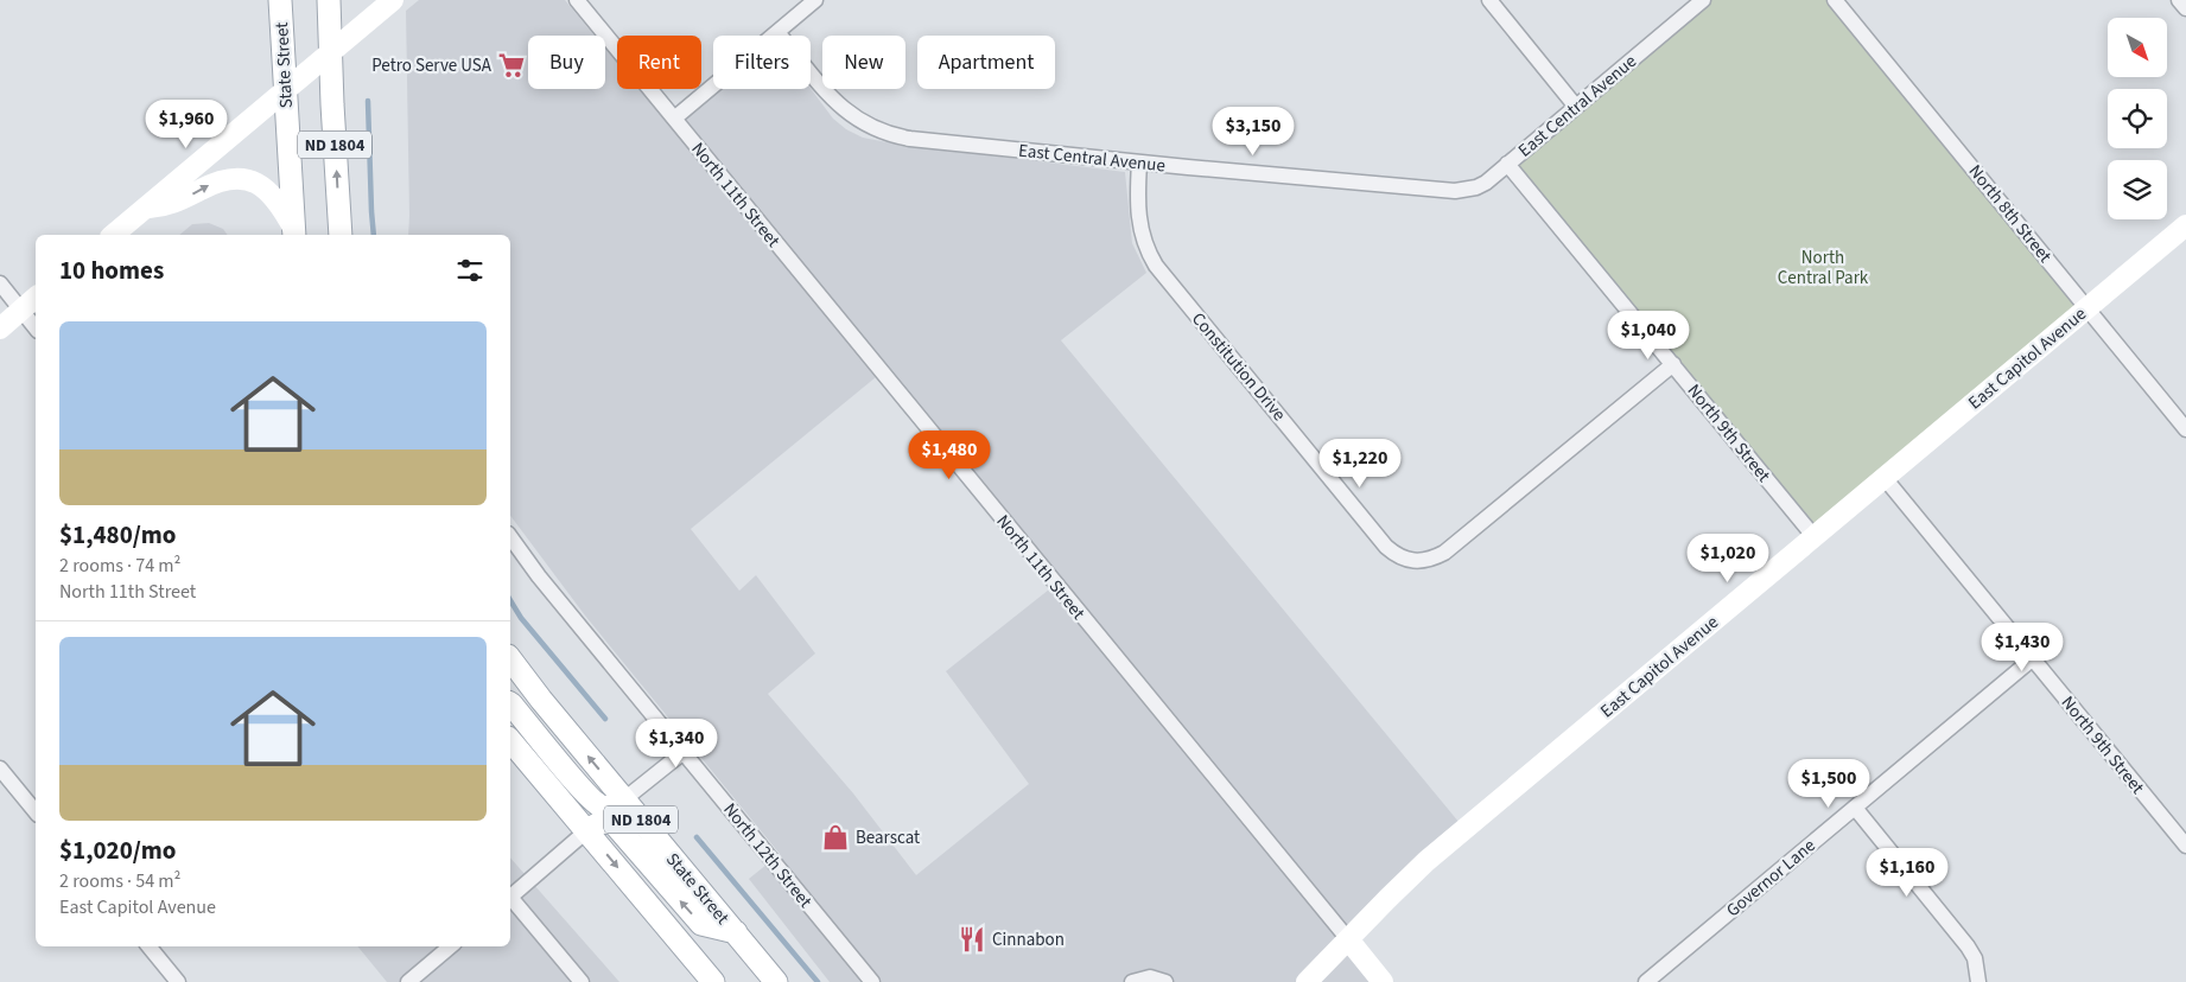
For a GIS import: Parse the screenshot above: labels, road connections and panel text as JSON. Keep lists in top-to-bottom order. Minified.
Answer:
{"streets":{"main road":["State Street","ND 1804"],"street":["East Central Avenue","North 11th Street","North 8th Street","East Capitol Avenue","Constitution Drive","North 9th Street","North 12th Street","Governor Lane"]},"crossings":[["East Central Avenue","Constitution Drive"],["East Central Avenue","North 9th Street"],["North 11th Street","East Capitol Avenue"],["North 8th Street","East Capitol Avenue"],["East Capitol Avenue","North 9th Street"],["Constitution Drive","North 9th Street"],["North 9th Street","Governor Lane"]],"parks":["North Central Park"],"places":{"supermarket":["Petro Serve USA"],"shop":["Bearscat"],"restaurant":["Cinnabon"]},"north":"bottom right","page":{"chip":["Buy","Rent","Filters","New","Apartment"],"price":["$1,960","$3,150","$1,040","$1,480","$1,220","$1,020","$1,430","$1,340","$1,500","$1,160"],"heading":"10 homes","list":[{"name":"$1,480/mo","note":"2 rooms · 74 m² · North 11th Street"},{"name":"$1,020/mo","note":"2 rooms · 54 m² · East Capitol Avenue"}]}}
